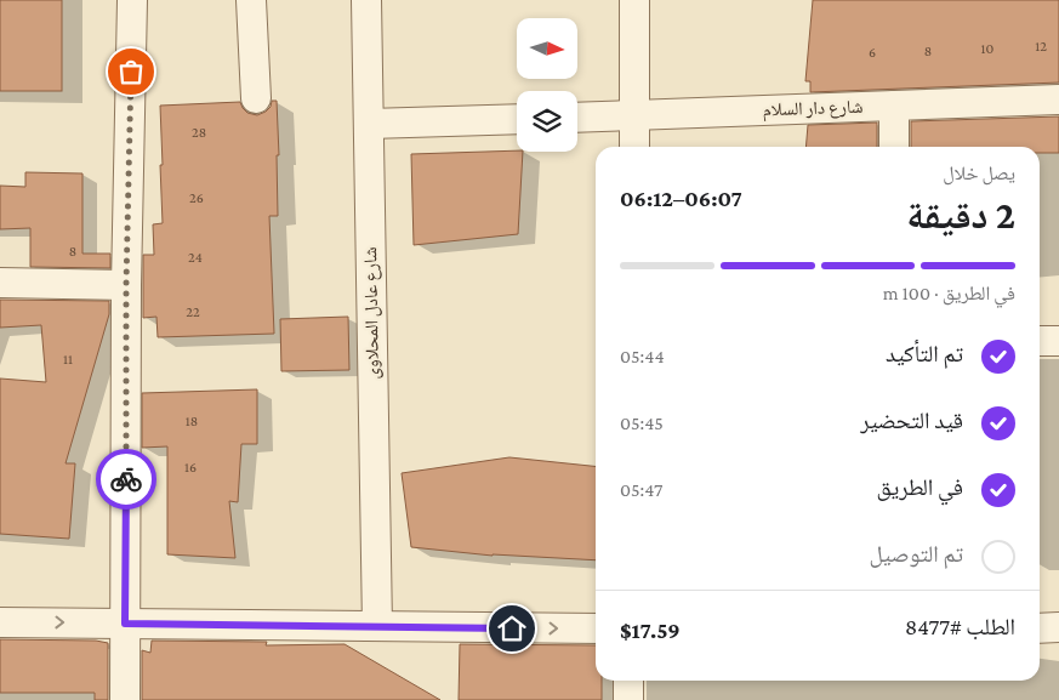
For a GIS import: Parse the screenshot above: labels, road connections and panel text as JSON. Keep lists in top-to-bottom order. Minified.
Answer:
{"streets":{"street":["شارع دار السلام","شارع عادل المحلاوى"]},"house_numbers":["12","10","8","6","28","26","8","24","22","11","18","16"],"north":"right","page":{"heading":["2 دقيقة","يصل خلال","06:07–06:12"],"panel":["الطلب #8477","$17.59"],"bar":"في الطريق · 100 m","list":[["تم التأكيد","05:44"],["قيد التحضير","05:45"],["في الطريق","05:47"],"تم التوصيل"]}}
